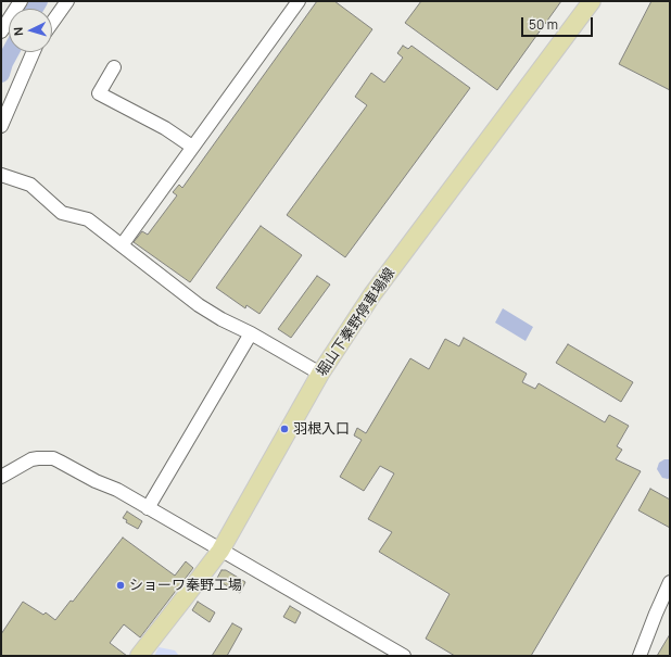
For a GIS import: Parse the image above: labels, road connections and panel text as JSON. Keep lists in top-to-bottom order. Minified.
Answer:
{"streets":{"main road":["堀山下秦野停車場線"]},"places":["羽根入口","ショーワ秦野工場"],"scale_bar":"50 m","north":"left"}
